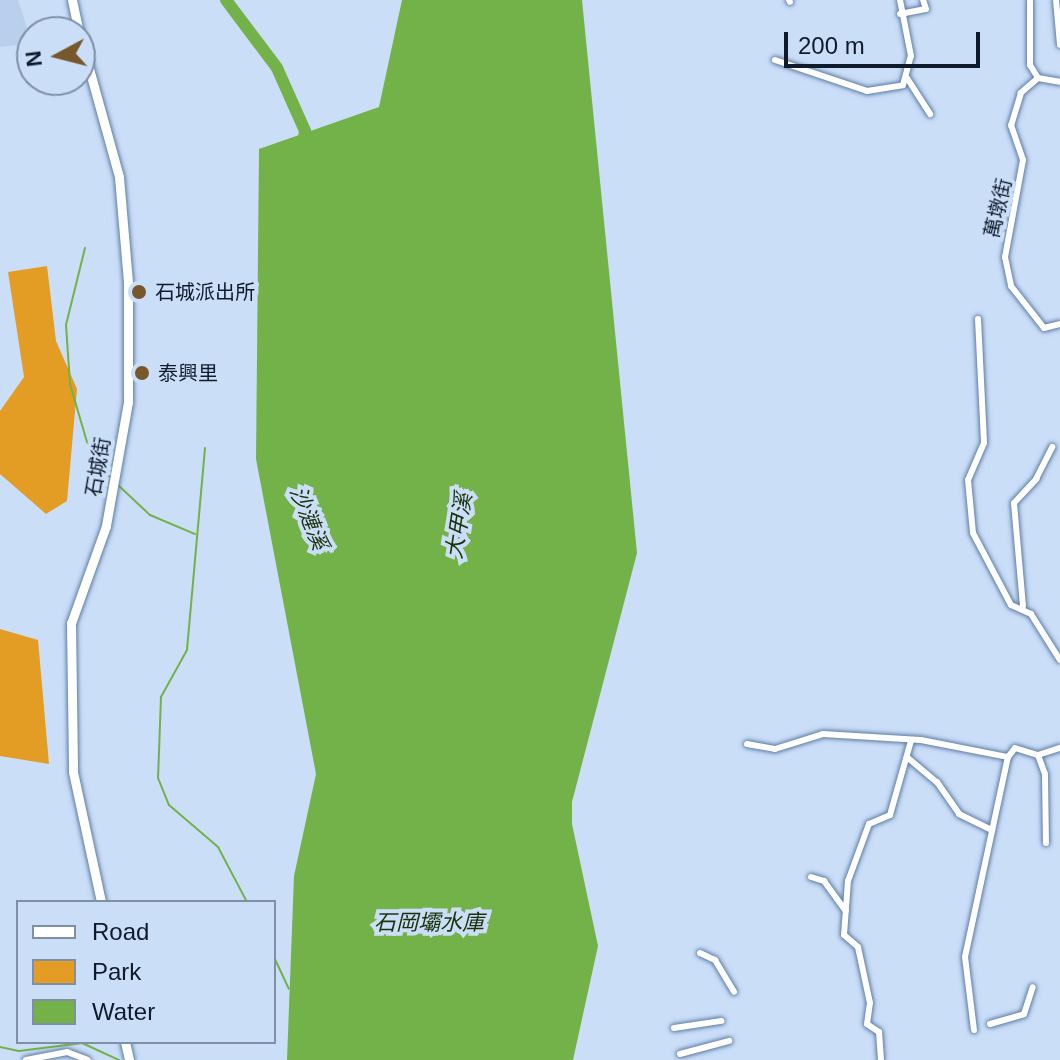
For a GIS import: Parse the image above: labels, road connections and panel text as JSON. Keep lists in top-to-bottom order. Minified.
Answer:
{"streets":{"street":["萬墩街","石城街"]},"water":["沙漣溪","大甲溪","石岡壩水庫"],"places":["石城派出所","泰興里"],"legend":["Road","Park","Water"],"scale_bar":"200 m","north":"left"}
